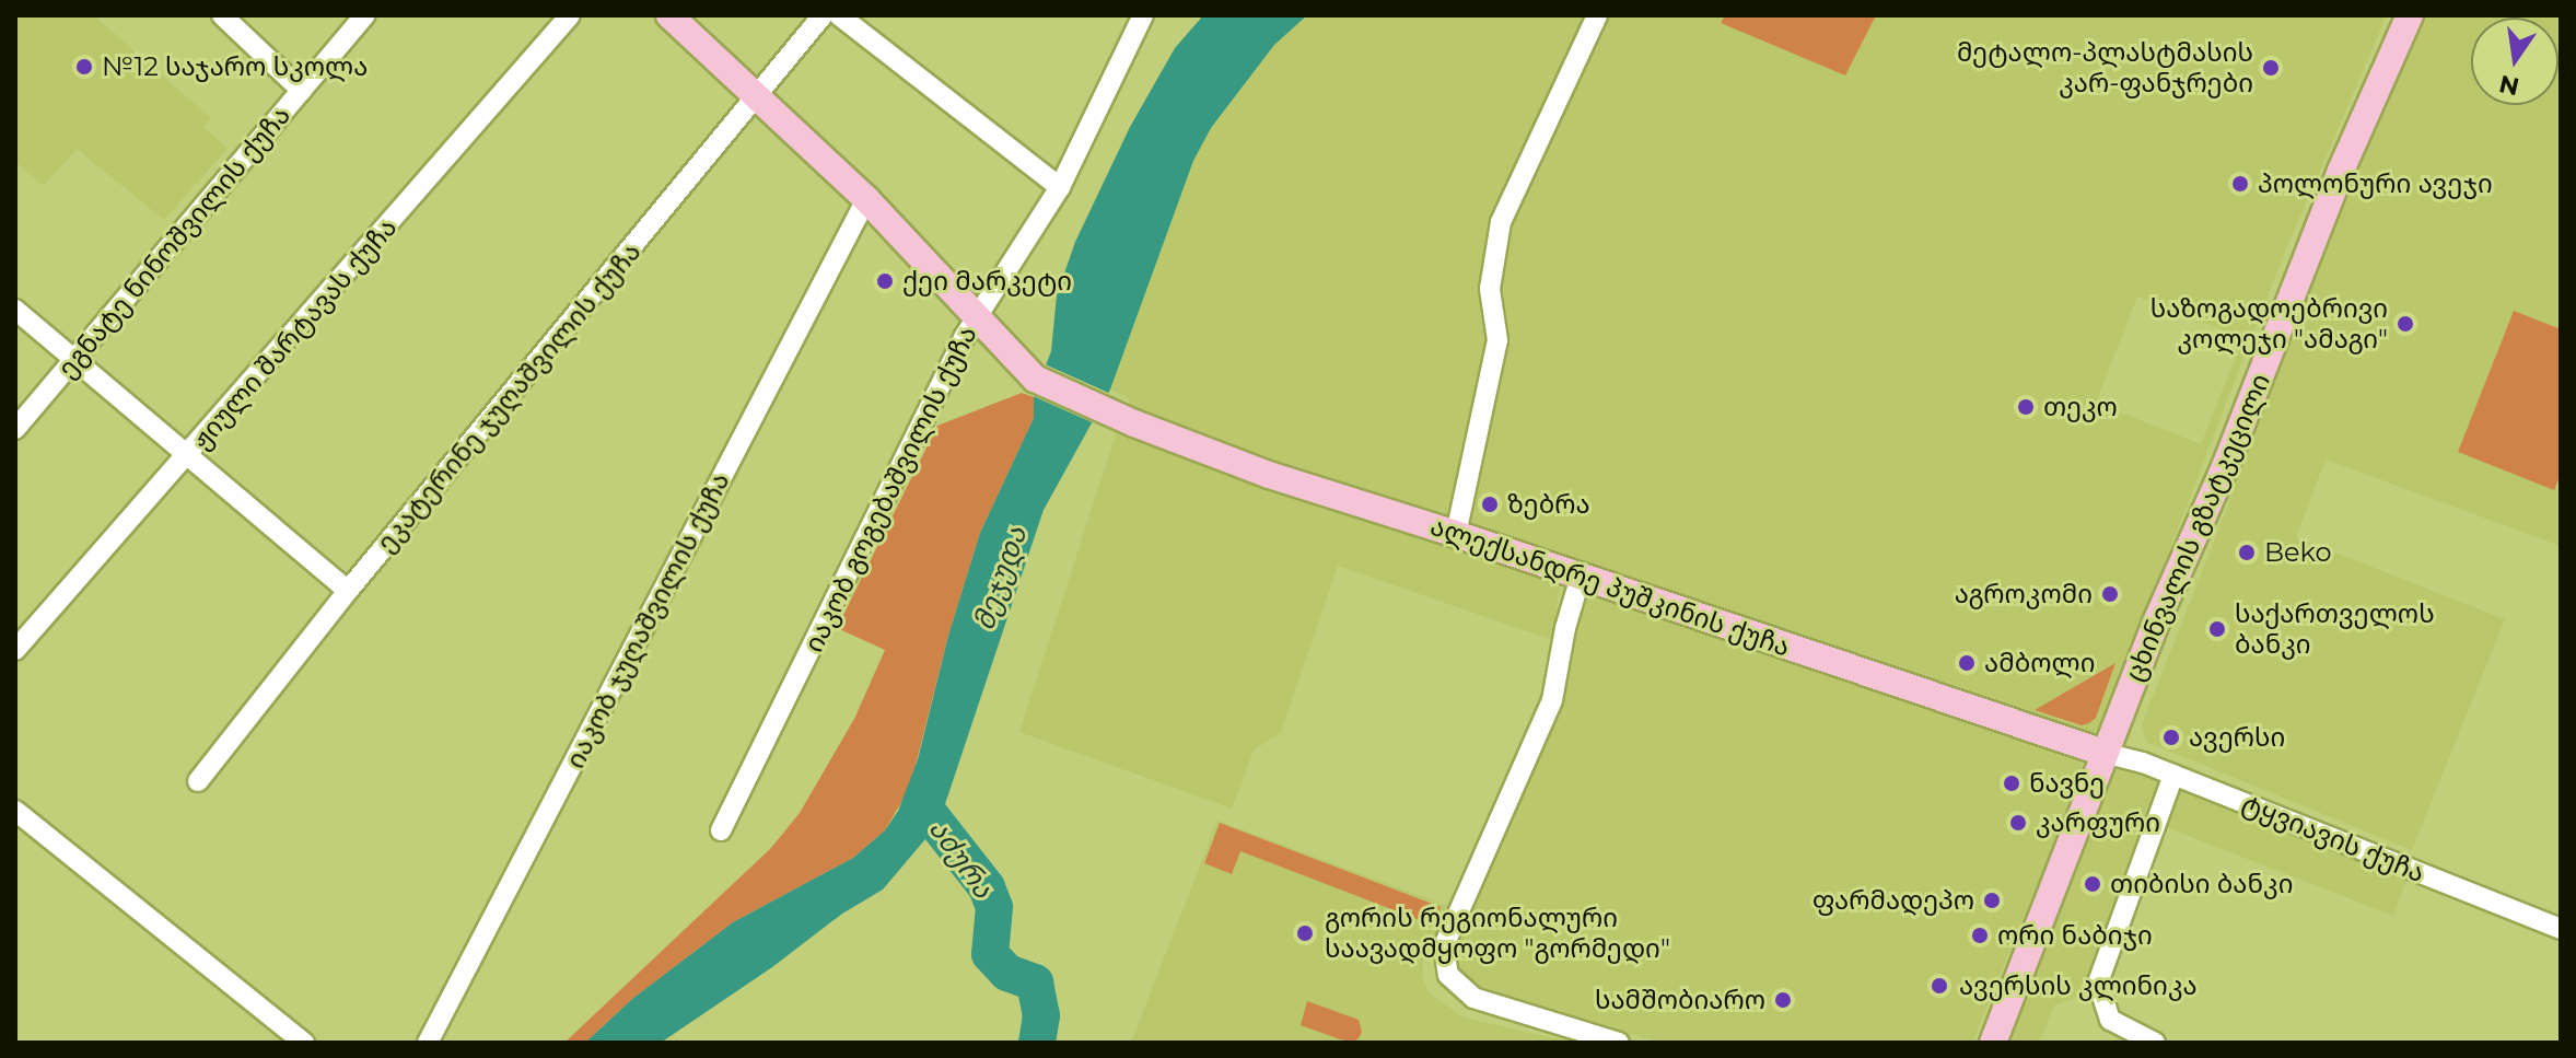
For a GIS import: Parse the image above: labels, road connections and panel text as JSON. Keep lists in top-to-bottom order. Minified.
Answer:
{"streets":{"main road":["ცხინვალის გზატკეცილი","ალექსანდრე პუშკინის ქუჩა"],"street":["ეგნატე ნინოშვილის ქუჩა","ჟიული შარტავას ქუჩა","ეკატერინე ჯუღაშვილის ქუჩა","იაკობ გოგებაშვილის ქუჩა","იაკობ ჯუღაშვილის ქუჩა","ტყვიავის ქუჩა"]},"crossings":[["იაკობ გოგებაშვილის ქუჩა","ალექსანდრე პუშკინის ქუჩა"],["ცხინვალის გზატკეცილი","ალექსანდრე პუშკინის ქუჩა"],["ცხინვალის გზატკეცილი","ტყვიავის ქუჩა"],["ალექსანდრე პუშკინის ქუჩა","ტყვიავის ქუჩა"]],"water":["მეჯუდა","აძურა"],"places":["№12 საჯარო სკოლა","მეტალო-პლასტმასის კარ-ფანჯრები","პოლონური ავეჯი","ქეი მარკეტი","საზოგადოებრივი კოლეჯი \"ამაგი\"","თეკო","ზებრა","Beko","აგროკომი","საქართველოს ბანკი","ამბოლი","ავერსი","ნავნე","კარფური","თიბისი ბანკი","ფარმადეპო","გორის რეგიონალური საავადმყოფო \"გორმედი\"","ორი ნაბიჯი","ავერსის კლინიკა","სამშობიარო"],"north":"bottom"}
